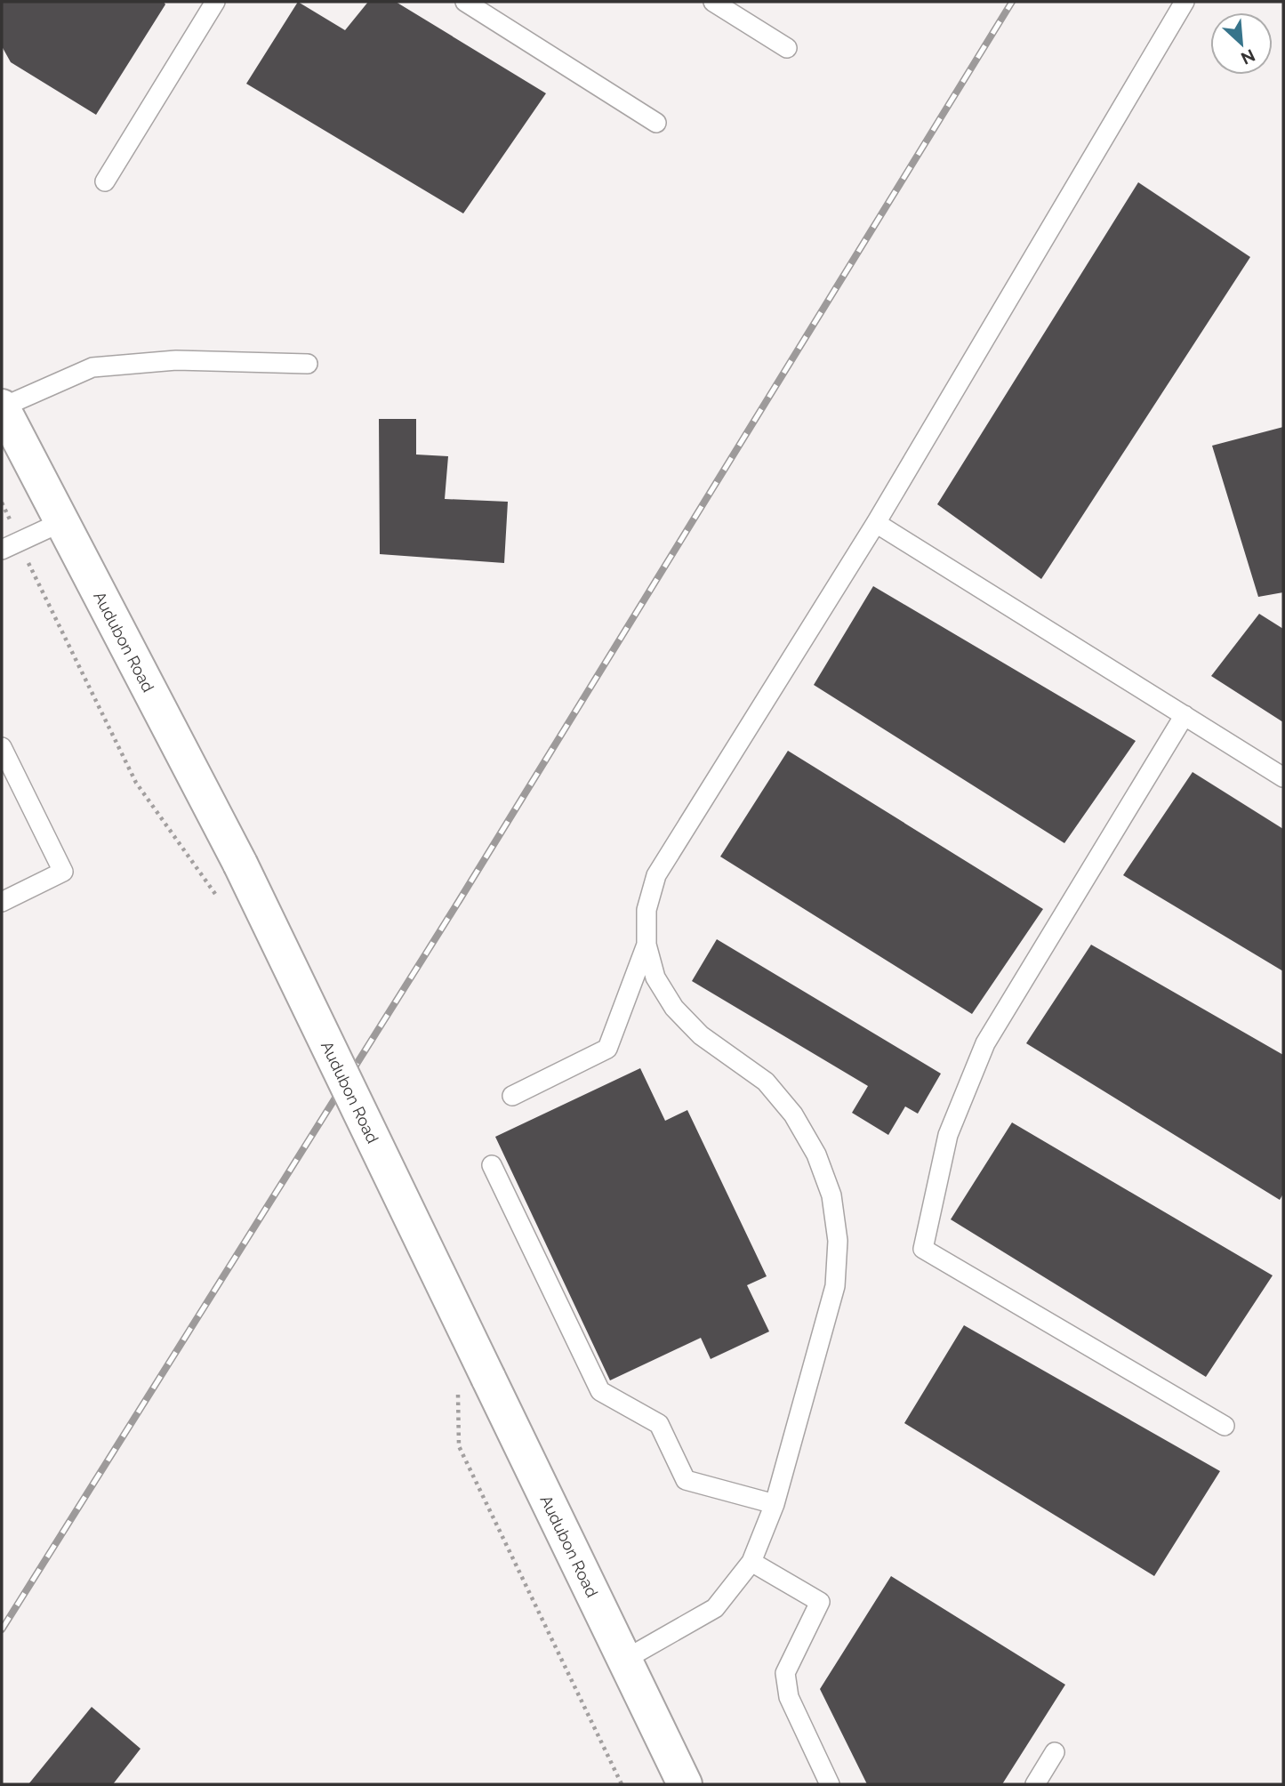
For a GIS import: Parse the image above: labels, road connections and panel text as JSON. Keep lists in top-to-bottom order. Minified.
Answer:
{"streets":{"street":["Audubon Road"]},"north":"bottom right"}
